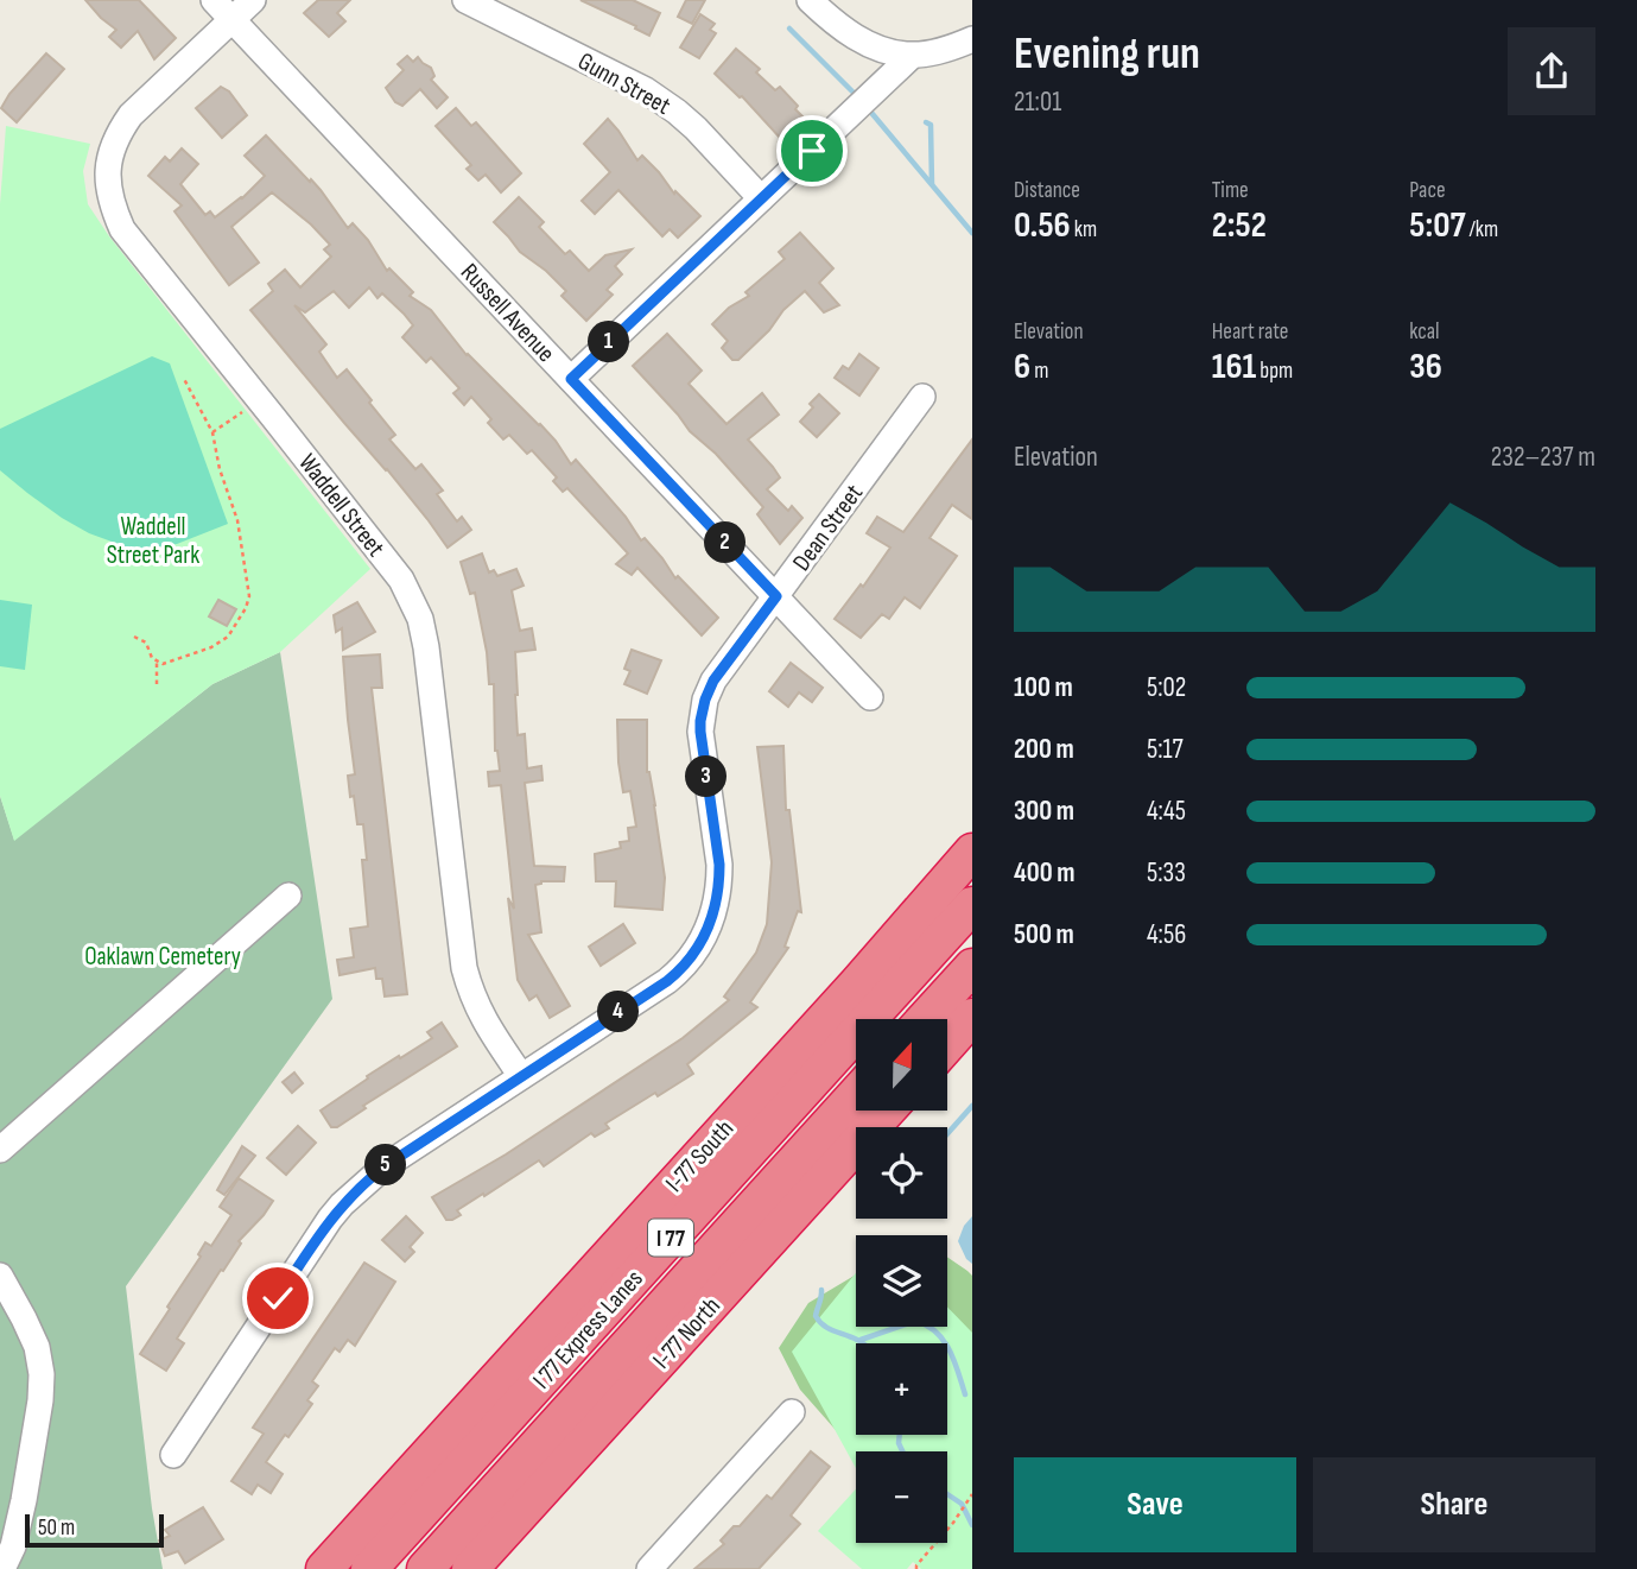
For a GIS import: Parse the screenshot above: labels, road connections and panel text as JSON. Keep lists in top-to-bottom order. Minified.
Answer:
{"streets":{"highway":["I-77 South","I 77","I 77 Express Lanes","I-77 North"],"street":["Gunn Street","Russell Avenue","Waddell Street","Dean Street"]},"crossings":[["Russell Avenue","Waddell Street"],["Russell Avenue","Dean Street"],["Waddell Street","Dean Street"]],"parks":["Waddell Street Park","Oaklawn Cemetery"],"scale_bar":"50 m","north":"top","page":{"heading":["Evening run","21:01"],"stats":[["Distance","0.56 km"],["Time","2:52"],["Pace","5:07 /km"],["Elevation","6 m"],["Heart rate","161 bpm"],["kcal","36"]],"pins":["1","2","3","4","5"],"chart":["Elevation","232–237 m"],"list":[{"name":"100 m","note":"5:02"},{"name":"200 m","note":"5:17"},{"name":"300 m","note":"4:45"},{"name":"400 m","note":"5:33"},{"name":"500 m","note":"4:56"}],"map_buttons":["+","−"],"buttons":["Save","Share"],"scale":"50 m"}}
